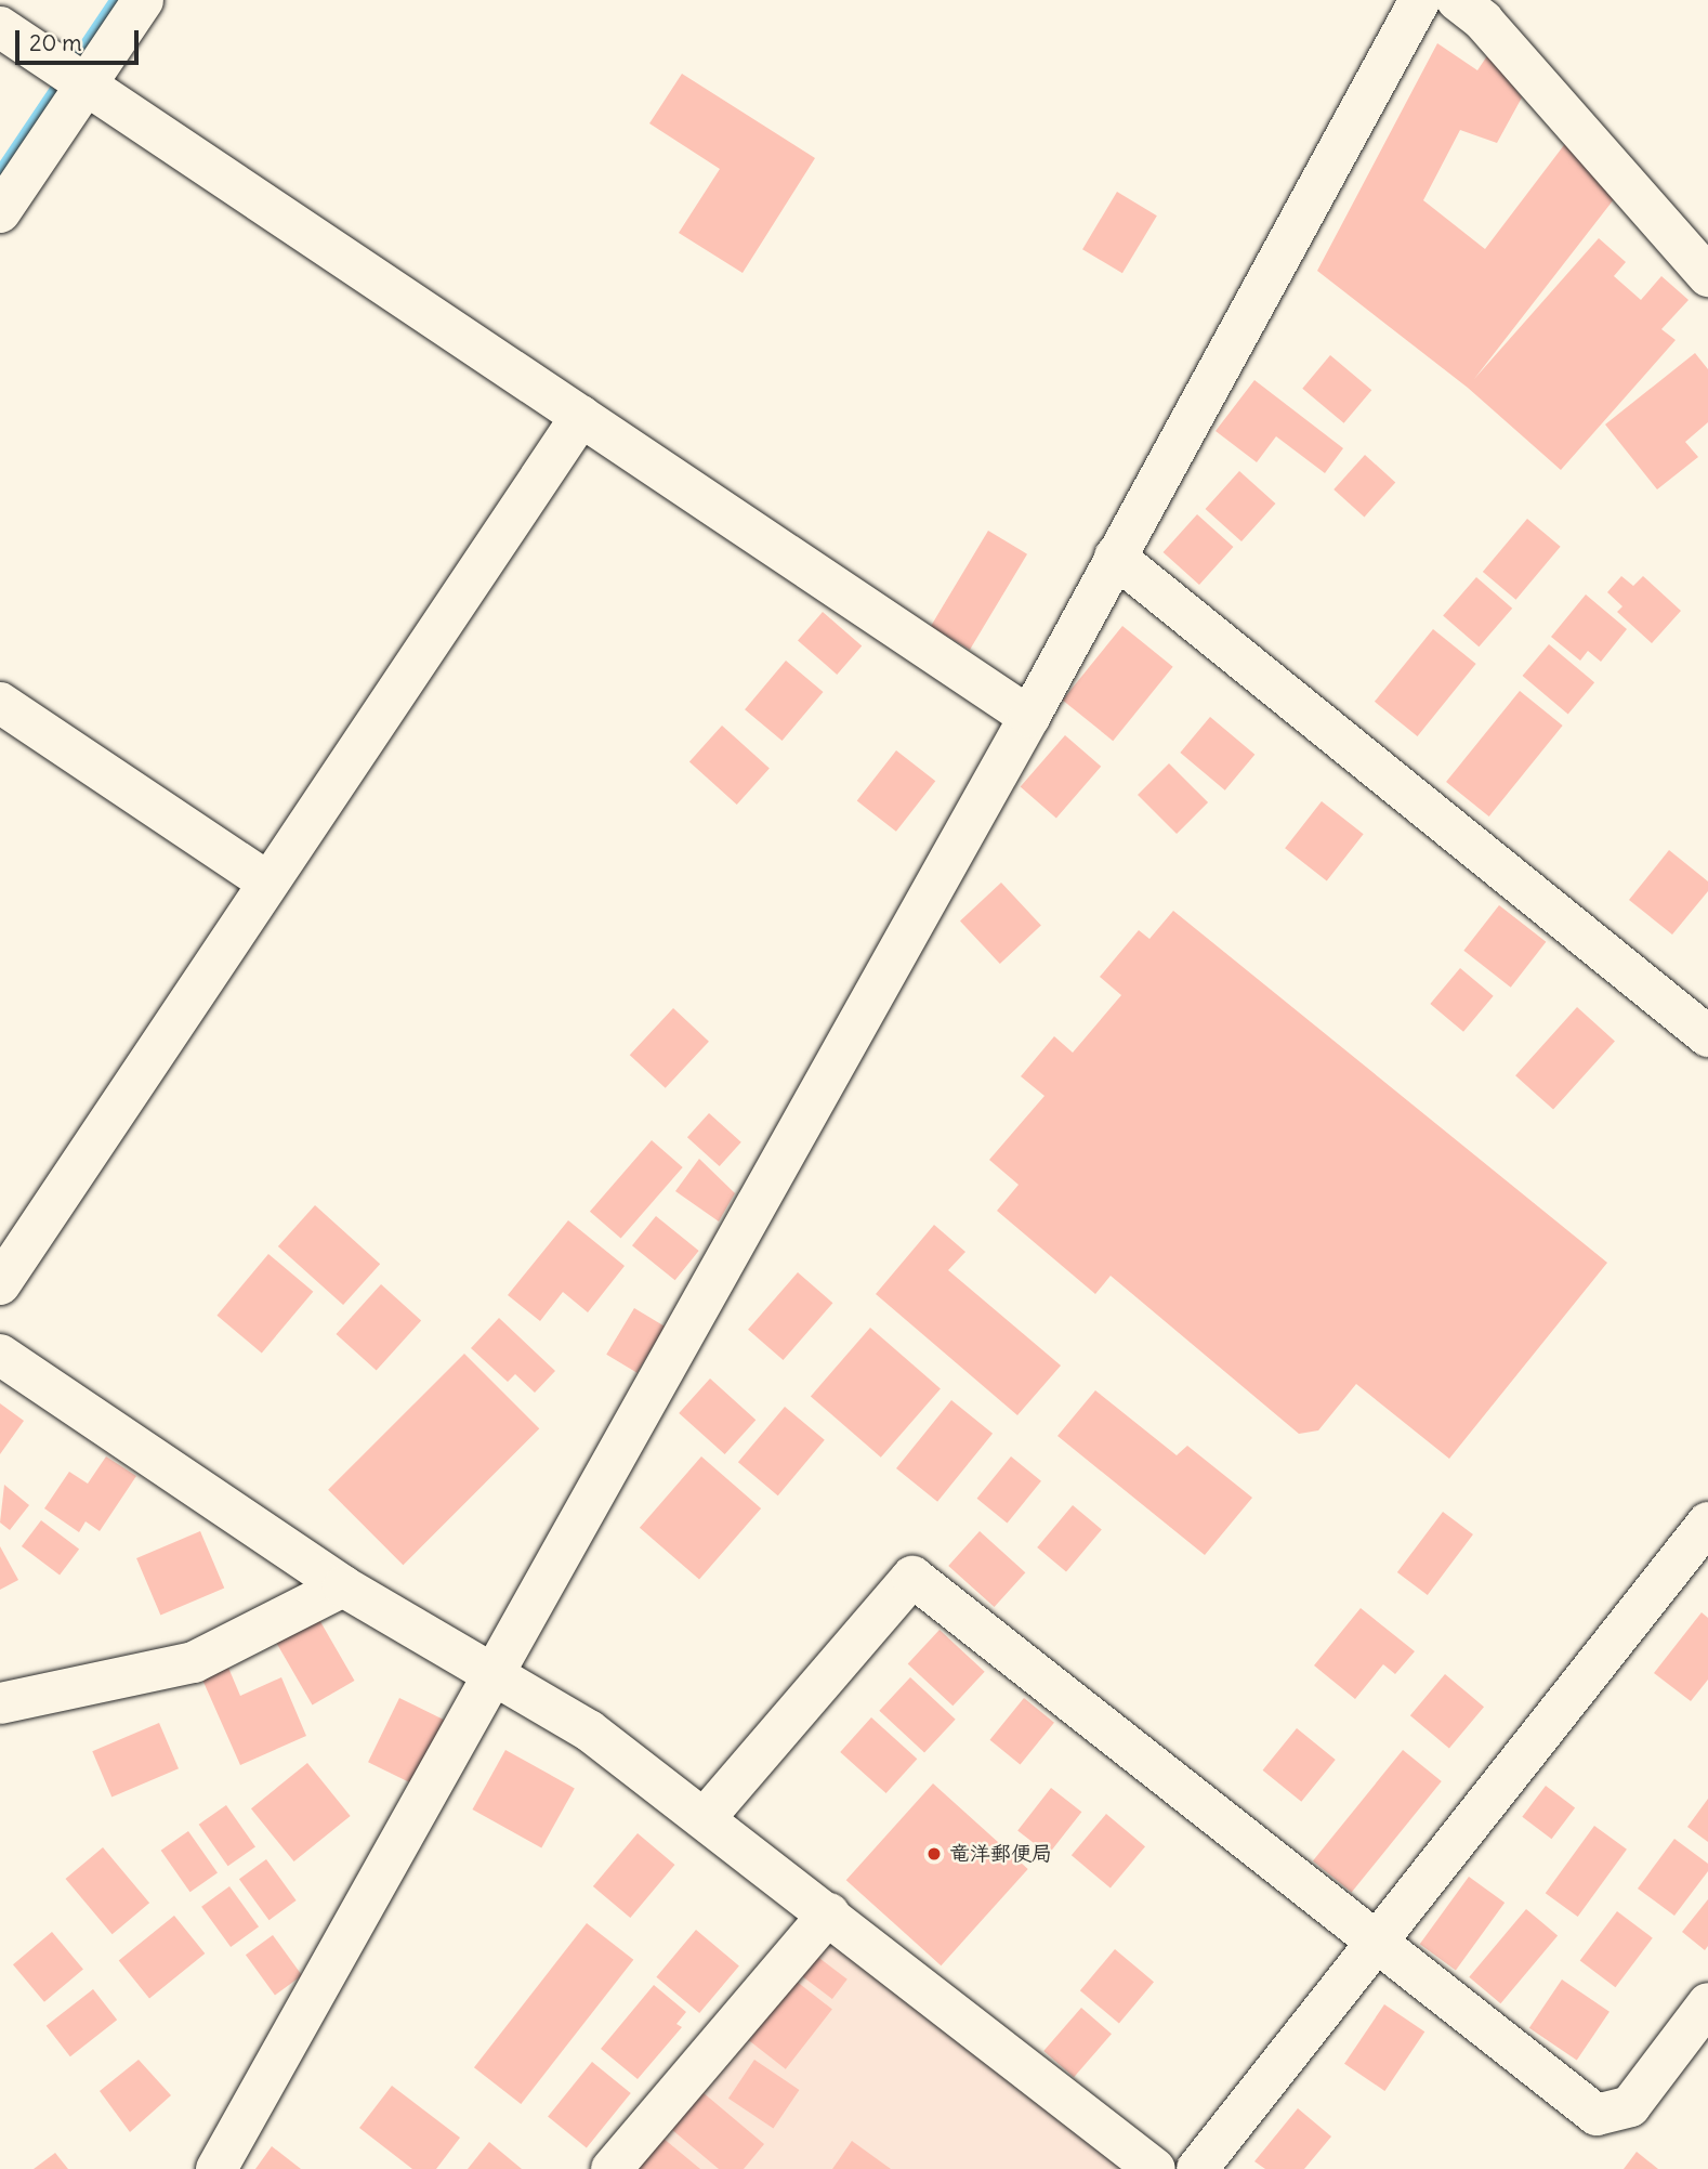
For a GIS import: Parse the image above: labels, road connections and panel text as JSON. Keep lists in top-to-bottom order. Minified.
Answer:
{"places":["竜洋郵便局"],"scale_bar":"20 m"}
